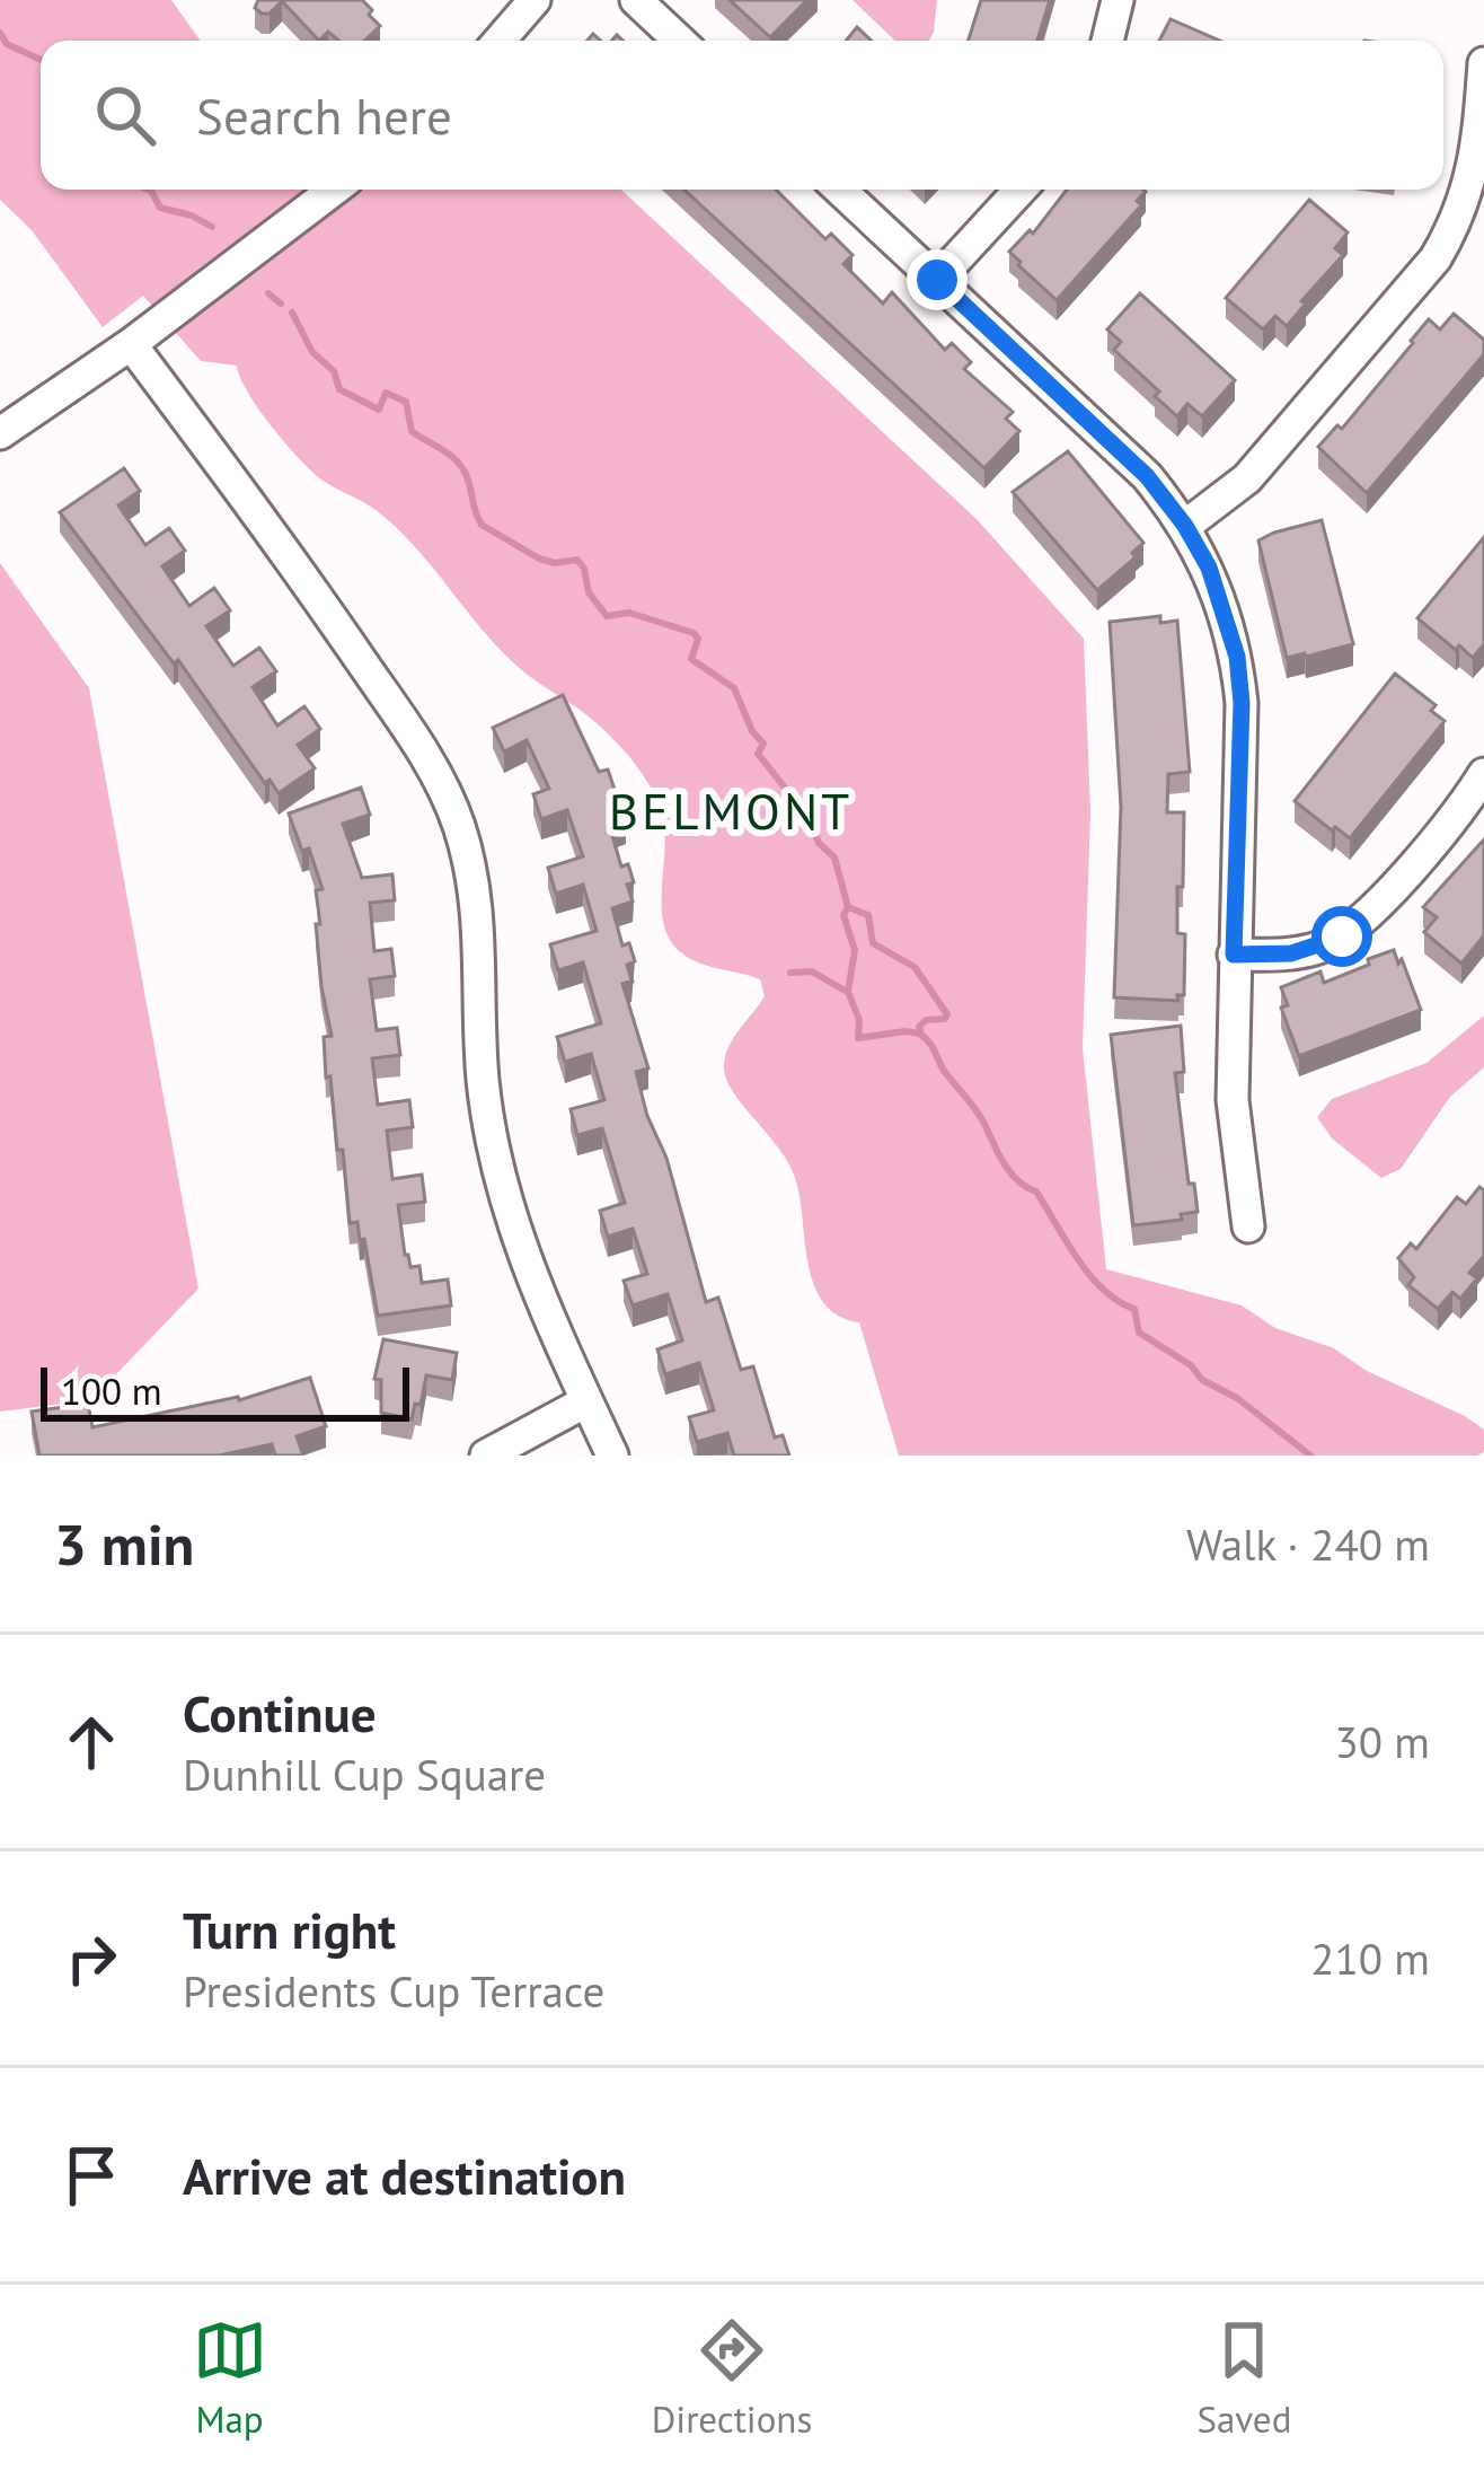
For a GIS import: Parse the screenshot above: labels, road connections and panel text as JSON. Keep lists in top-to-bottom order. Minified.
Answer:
{"districts":["BELMONT"],"scale_bar":"100 m","page":{"search":"Search here","scale":"100 m","heading":["3 min","Walk · 240 m"],"list":[["Continue","Dunhill Cup Square","30 m"],["Turn right","Presidents Cup Terrace","210 m"],"Arrive at destination"],"nav":["Map","Directions","Saved"]}}
